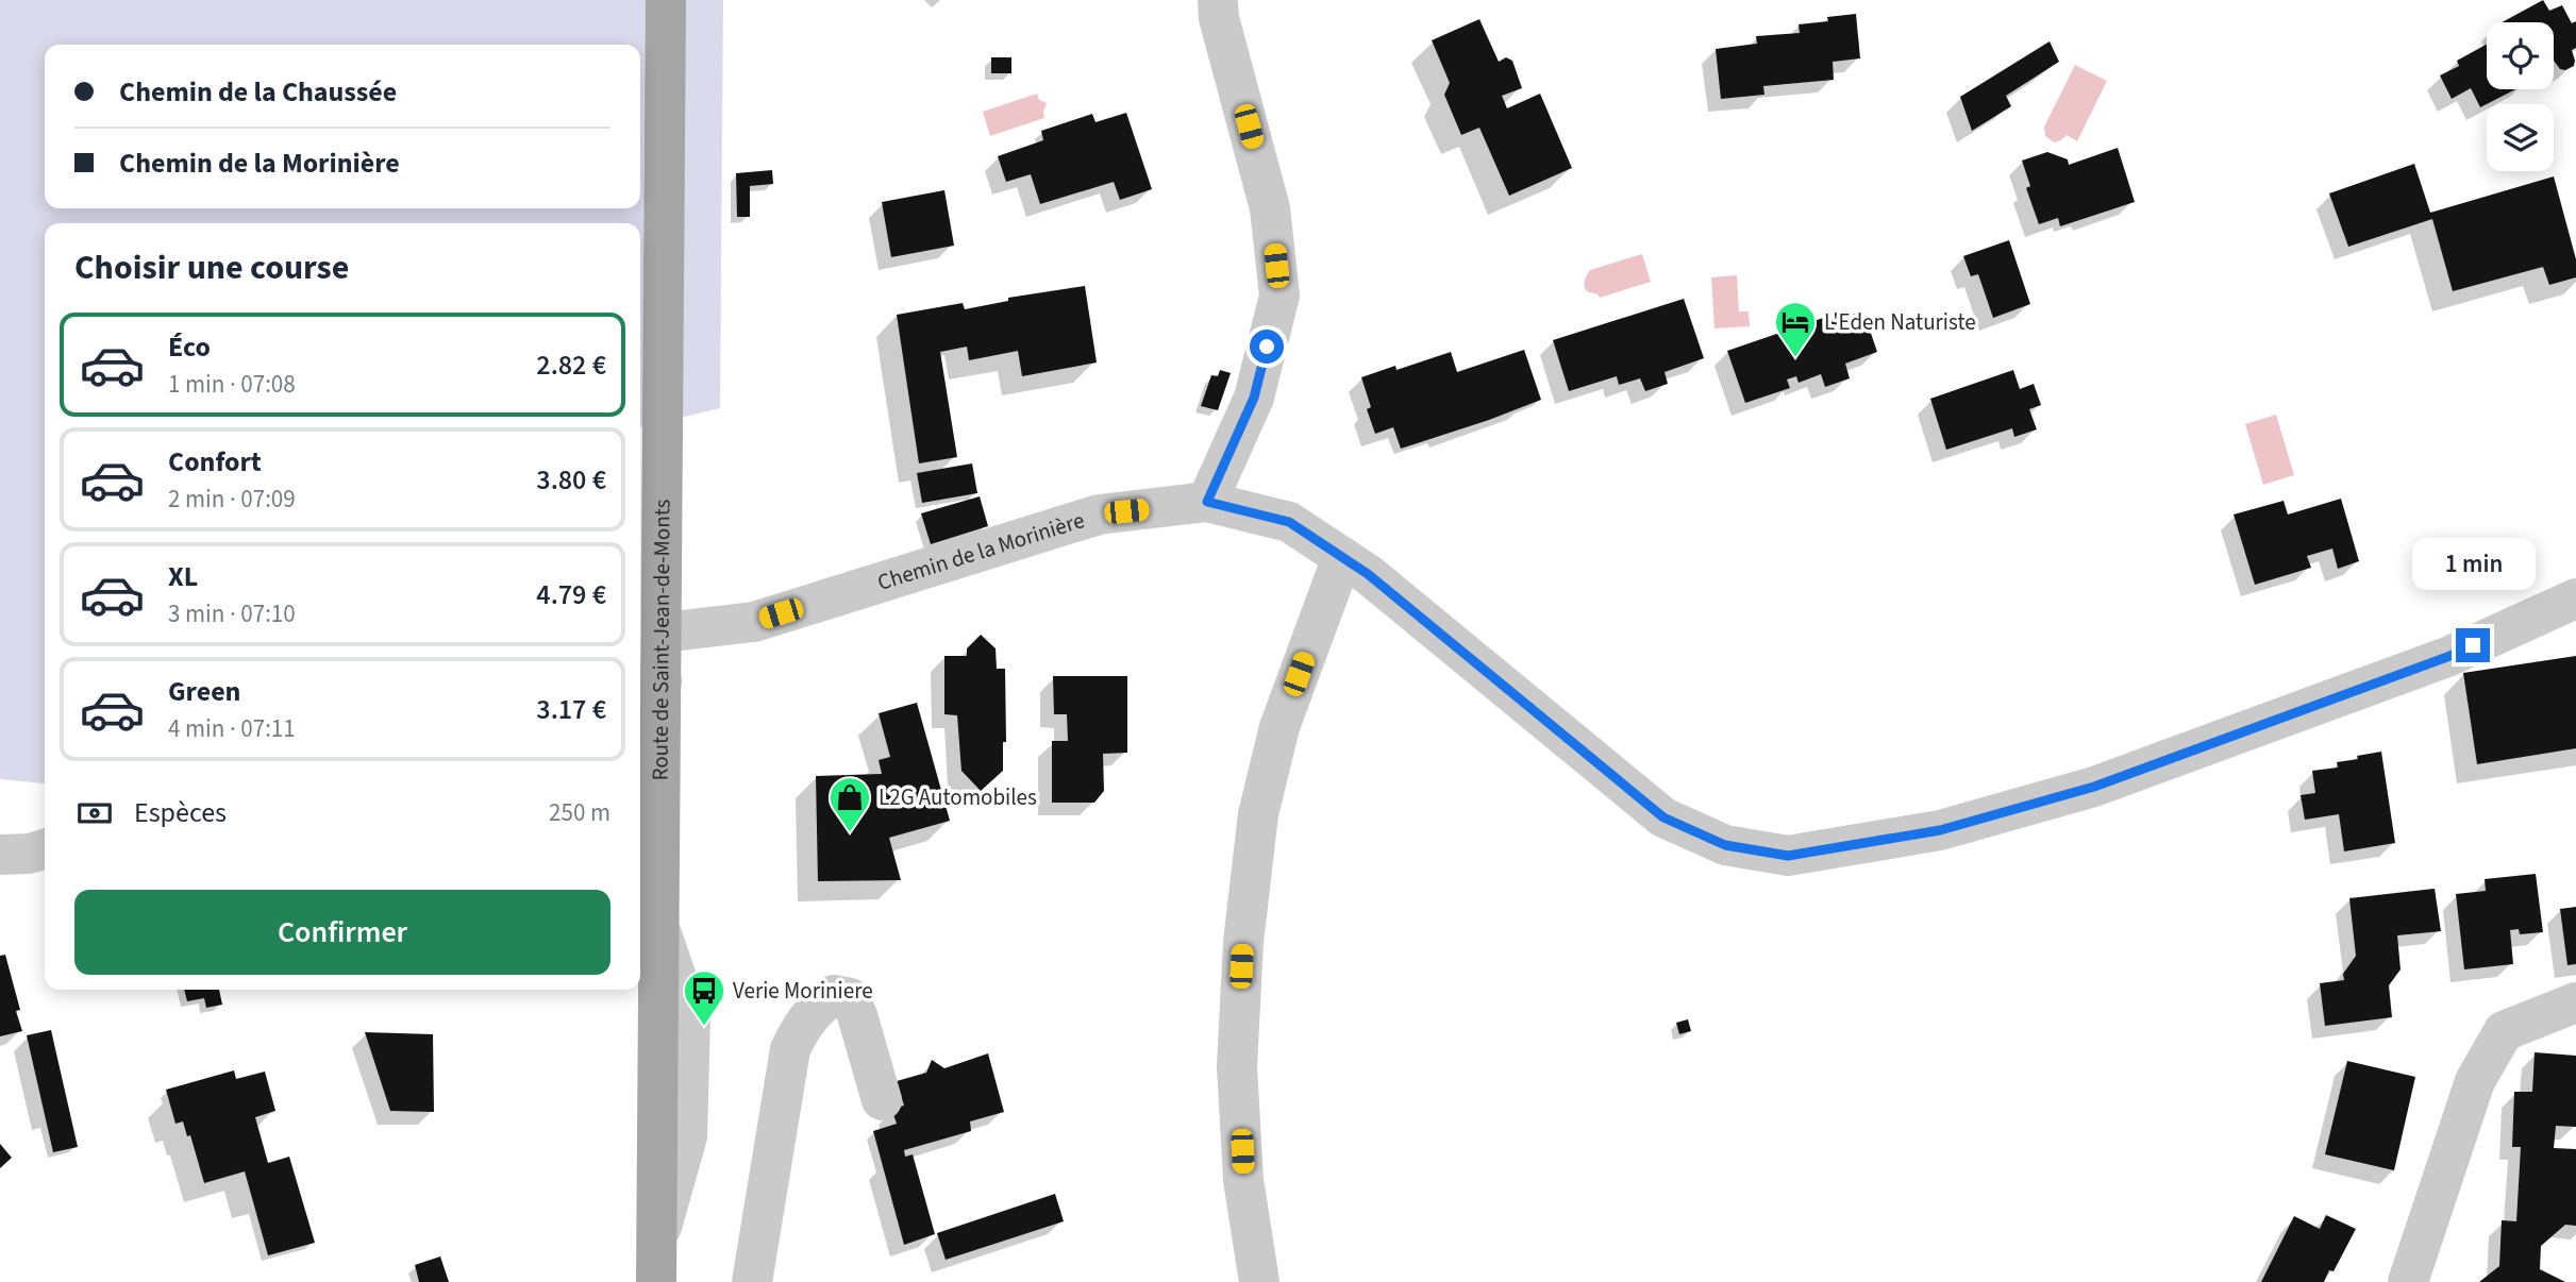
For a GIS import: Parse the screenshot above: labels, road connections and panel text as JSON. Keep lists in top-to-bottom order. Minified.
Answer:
{"streets":{"main road":["Route de Saint-Jean-de-Monts"],"street":["Chemin de la Morinière"]},"crossings":[["Chemin de la Morinière","Route de Saint-Jean-de-Monts"]],"places":{"hotel":["L'Eden Naturiste"],"shop":["L2G Automobiles"],"bus stop":["Verie Moriniere"]},"page":{"banner":["Chemin de la Chaussée","Chemin de la Morinière"],"heading":"Choisir une course","list":[{"name":"Éco","note":"1 min · 07:08","value":"2.82 €"},{"name":"Confort","note":"2 min · 07:09","value":"3.80 €"},{"name":"XL","note":"3 min · 07:10","value":"4.79 €"},{"name":"Green","note":"4 min · 07:11","value":"3.17 €"}],"bubble":"1 min","pay":["Espèces","250 m"],"buttons":"Confirmer"}}
